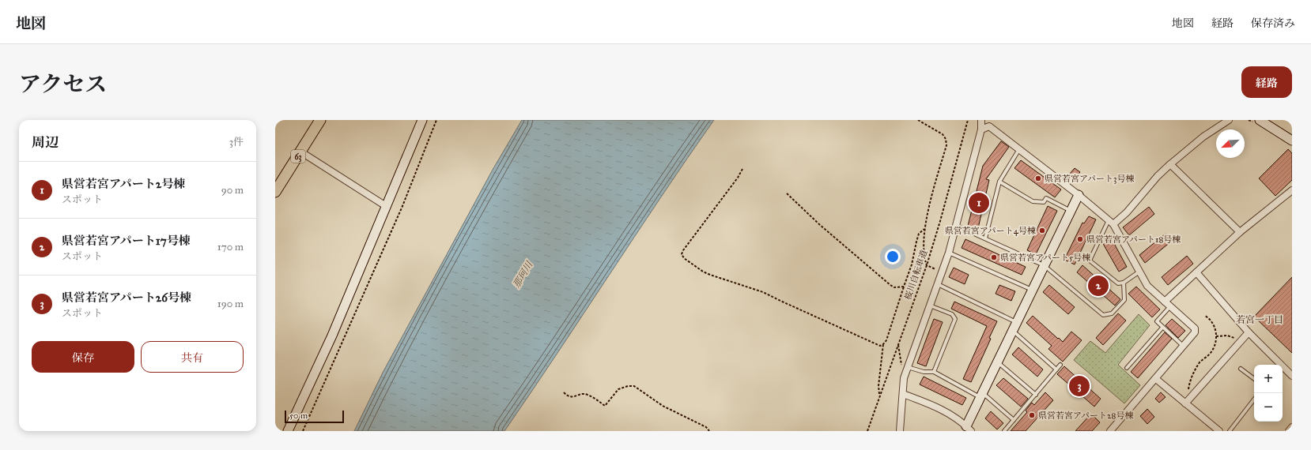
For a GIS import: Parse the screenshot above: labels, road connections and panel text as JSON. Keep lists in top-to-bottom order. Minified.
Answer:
{"streets":{"main road":["63"],"path":["桜川自転車道"]},"districts":["若宮一丁目"],"water":["那珂川"],"places":["県営若宮アパート3号棟","県営若宮アパート4号棟","県営若宮アパート18号棟","県営若宮アパート5号棟","県営若宮アパート28号棟"],"scale_bar":"50 m","north":"bottom left","page":{"header":"地図","nav":["地図","経路","保存済み"],"title":"アクセス","buttons":["経路",["保存","共有"]],"heading":["周辺","3件"],"list":[{"mark":"1","name":"県営若宮アパート2号棟","note":"スポット","value":"90 m"},{"mark":"2","name":"県営若宮アパート17号棟","note":"スポット","value":"170 m"},{"mark":"3","name":"県営若宮アパート26号棟","note":"スポット","value":"190 m"}],"pins":["1","2","3"],"map_buttons":["+","−"],"scale":"50 m"}}
